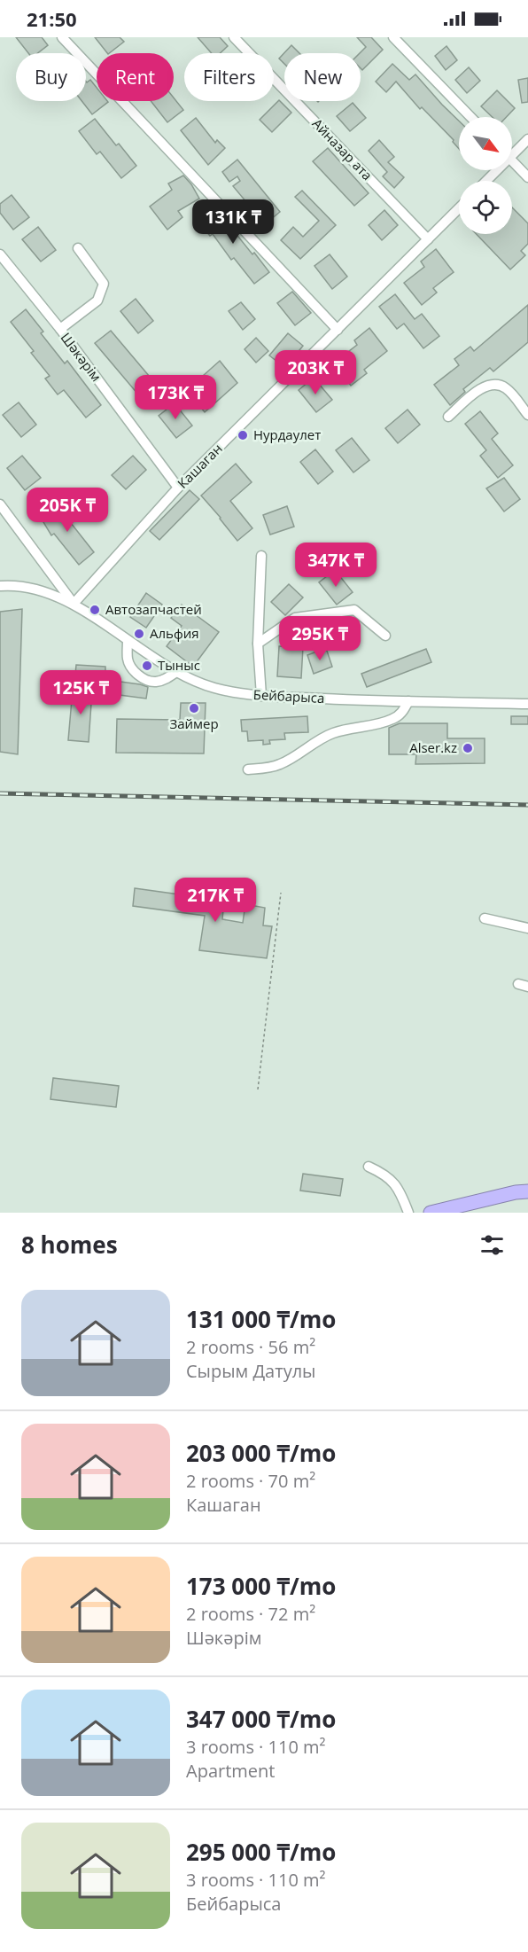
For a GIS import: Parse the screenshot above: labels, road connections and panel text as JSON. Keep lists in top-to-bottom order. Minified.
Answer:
{"streets":{"street":["Айназар ата","Шәкәрім","Кашаган","Бейбарыса"]},"crossings":[["Айназар ата","Кашаган"],["Шәкәрім","Кашаган"],["Кашаган","Бейбарыса"]],"places":["Нурдаулет","Автозапчастей","Альфия","Тыныс","Займер","Alser.kz"],"north":"bottom right","page":{"status":"21:50","chip":["Buy","Rent","Filters","New"],"price":["131K ₸","203K ₸","173K ₸","205K ₸","347K ₸","295K ₸","125K ₸","217K ₸"],"heading":"8 homes","list":[{"name":"131 000 ₸/mo","note":"2 rooms · 56 m² · Сырым Датулы"},{"name":"203 000 ₸/mo","note":"2 rooms · 70 m² · Кашаган"},{"name":"173 000 ₸/mo","note":"2 rooms · 72 m² · Шәкәрім"},{"name":"347 000 ₸/mo","note":"3 rooms · 110 m² · Apartment"},{"name":"295 000 ₸/mo","note":"3 rooms · 110 m² · Бейбарыса"}]}}
